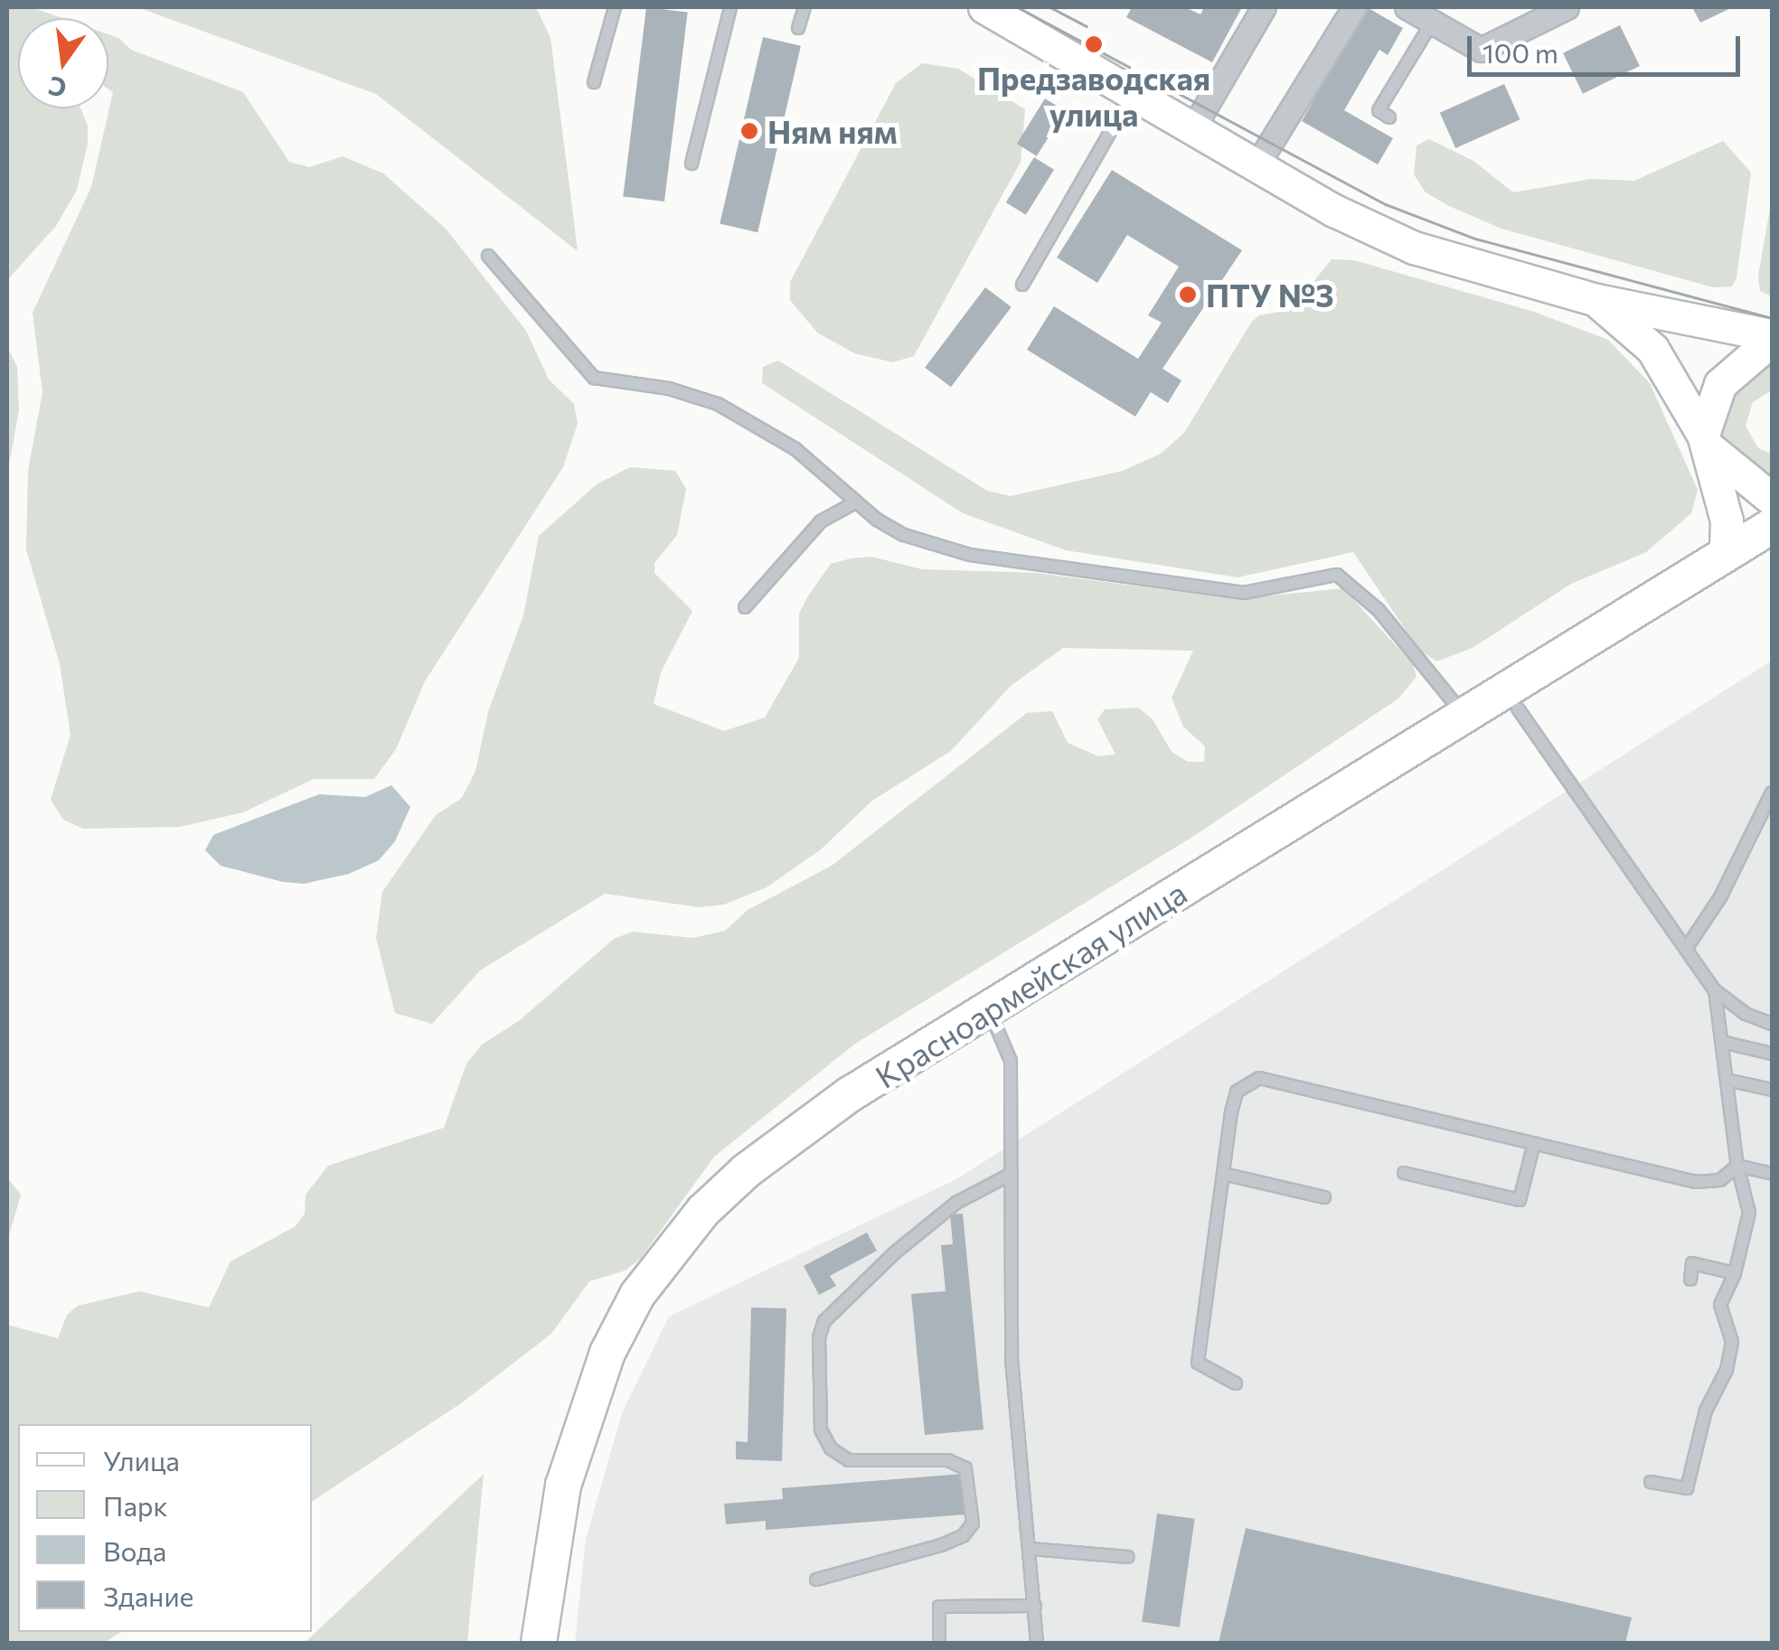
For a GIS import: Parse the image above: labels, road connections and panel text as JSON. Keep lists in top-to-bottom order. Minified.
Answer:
{"streets":{"main road":["Красноармейская улица"]},"places":["Предзаводская улица","Ням ням","ПТУ №3"],"legend":["Улица","Парк","Вода","Здание"],"scale_bar":"100 m","north":"bottom"}
